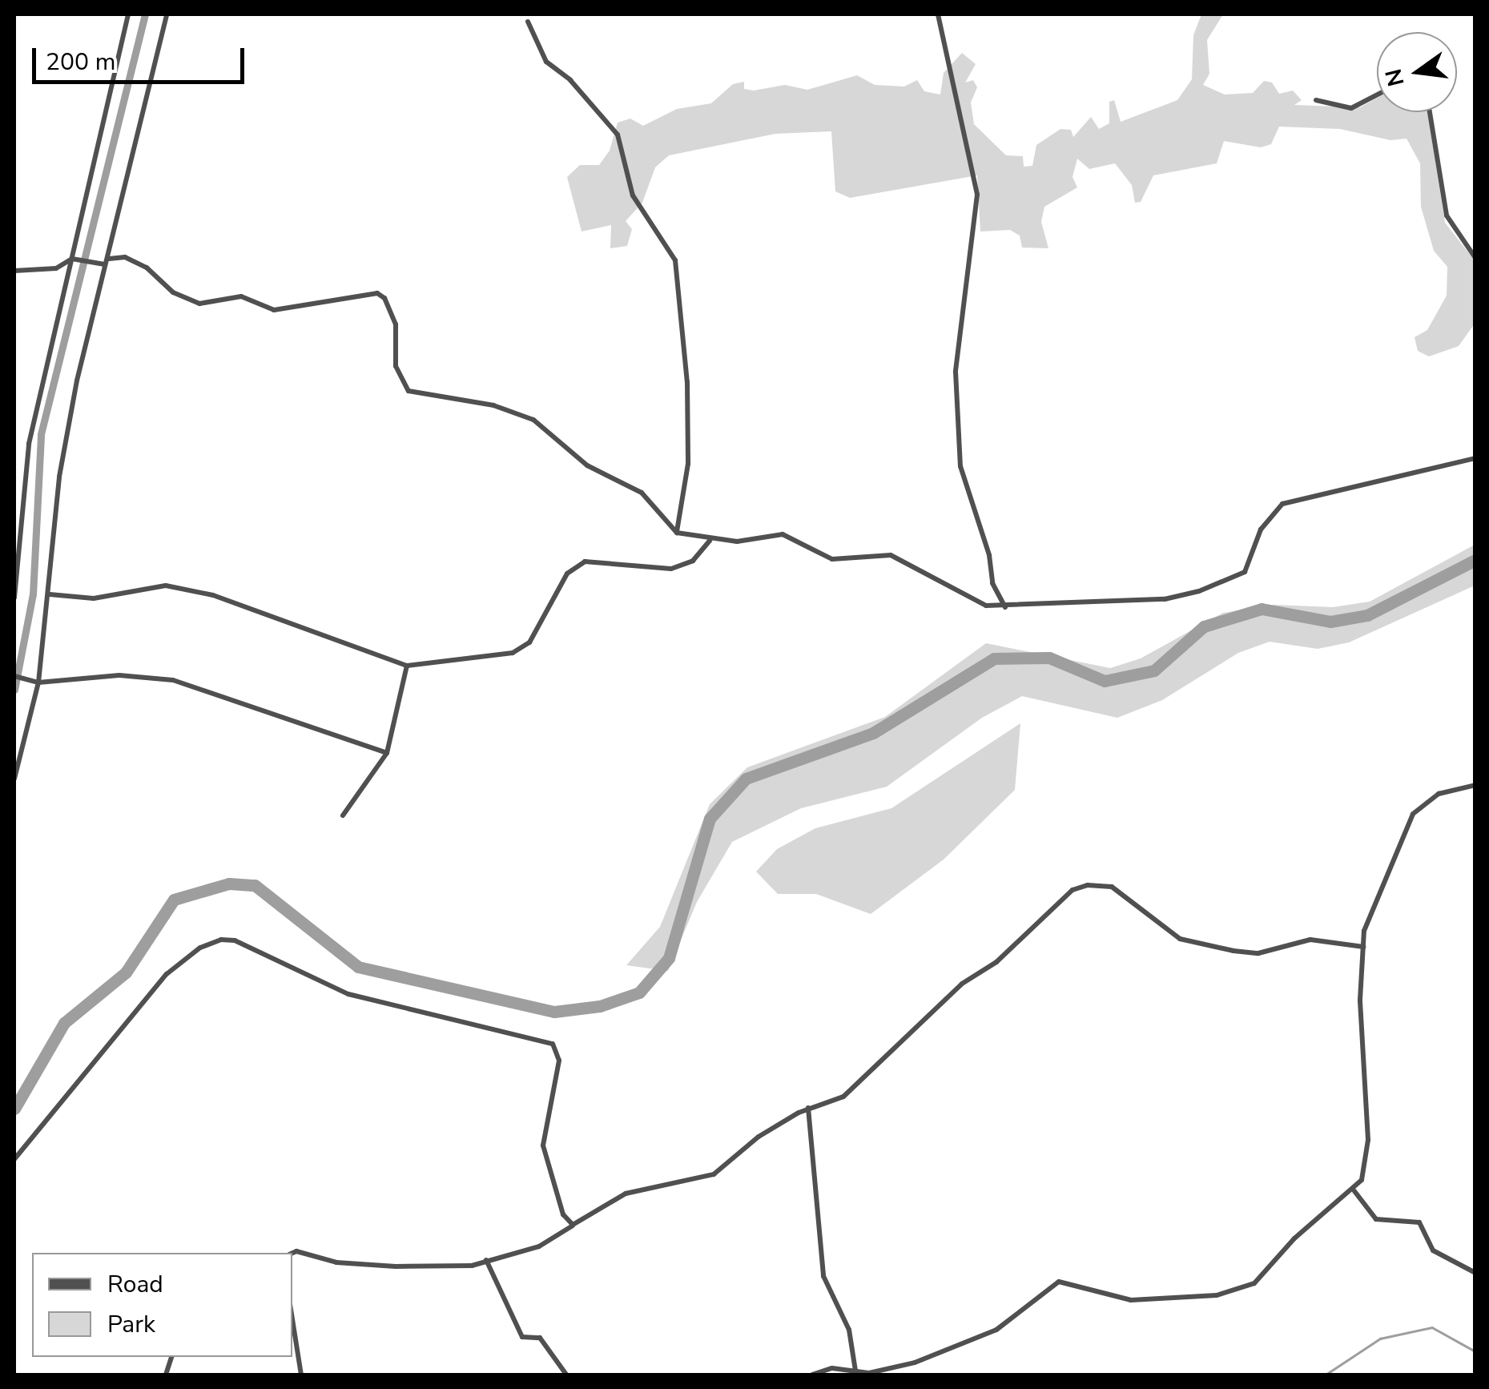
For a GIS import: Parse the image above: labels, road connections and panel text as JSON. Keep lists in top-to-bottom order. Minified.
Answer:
{"legend":["Road","Park"],"scale_bar":"200 m","north":"left"}
